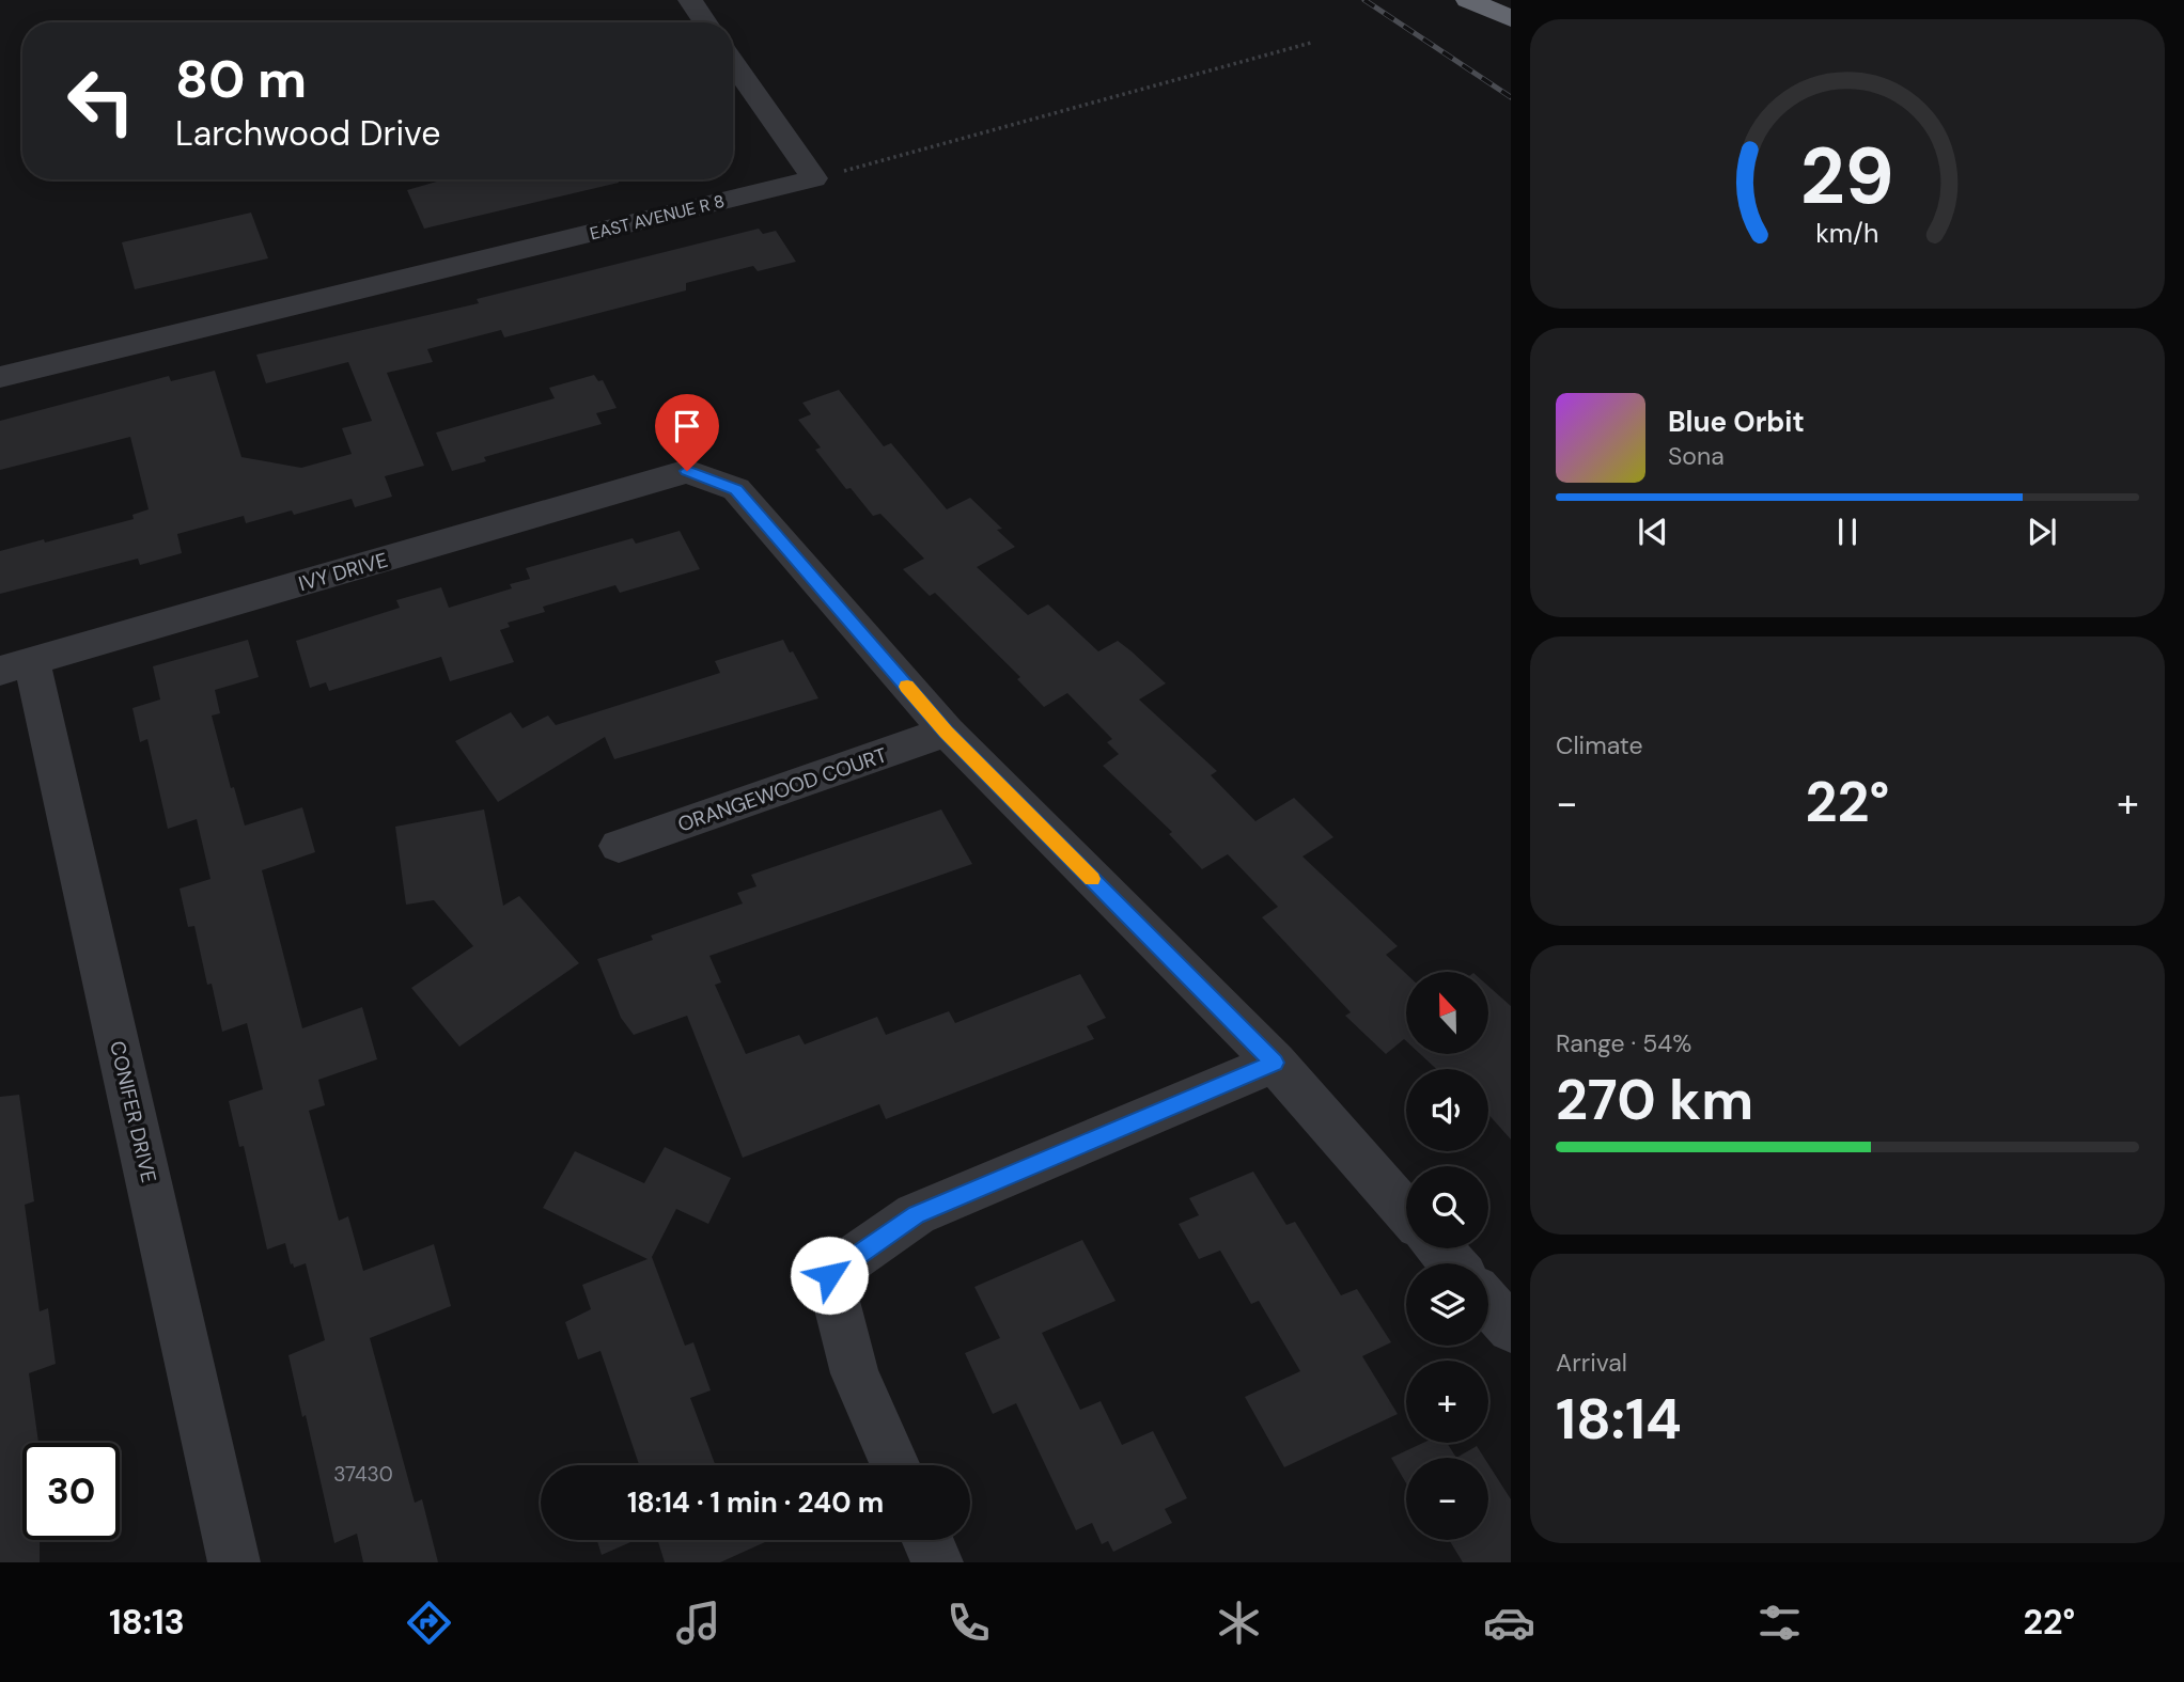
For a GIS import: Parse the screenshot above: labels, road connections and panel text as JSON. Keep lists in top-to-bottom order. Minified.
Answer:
{"streets":{"street":["EAST AVENUE R 8","IVY DRIVE","ORANGEWOOD COURT","CONIFER DRIVE"]},"crossings":[["IVY DRIVE","ORANGEWOOD COURT"],["IVY DRIVE","CONIFER DRIVE"]],"house_numbers":["37430"],"north":"top","page":{"turn":["80 m","Larchwood Drive"],"song":["Blue Orbit","Sona"],"tile":["Climate",["Range · 54%","270 km"],["Arrival","18:14"]],"heat":["−","22°","+"],"map_buttons":["+","−"],"limit":"30","trip":"18:14 · 1 min · 240 m","tabs":["18:13","22°"],"gauge":["29","km/h"]}}
